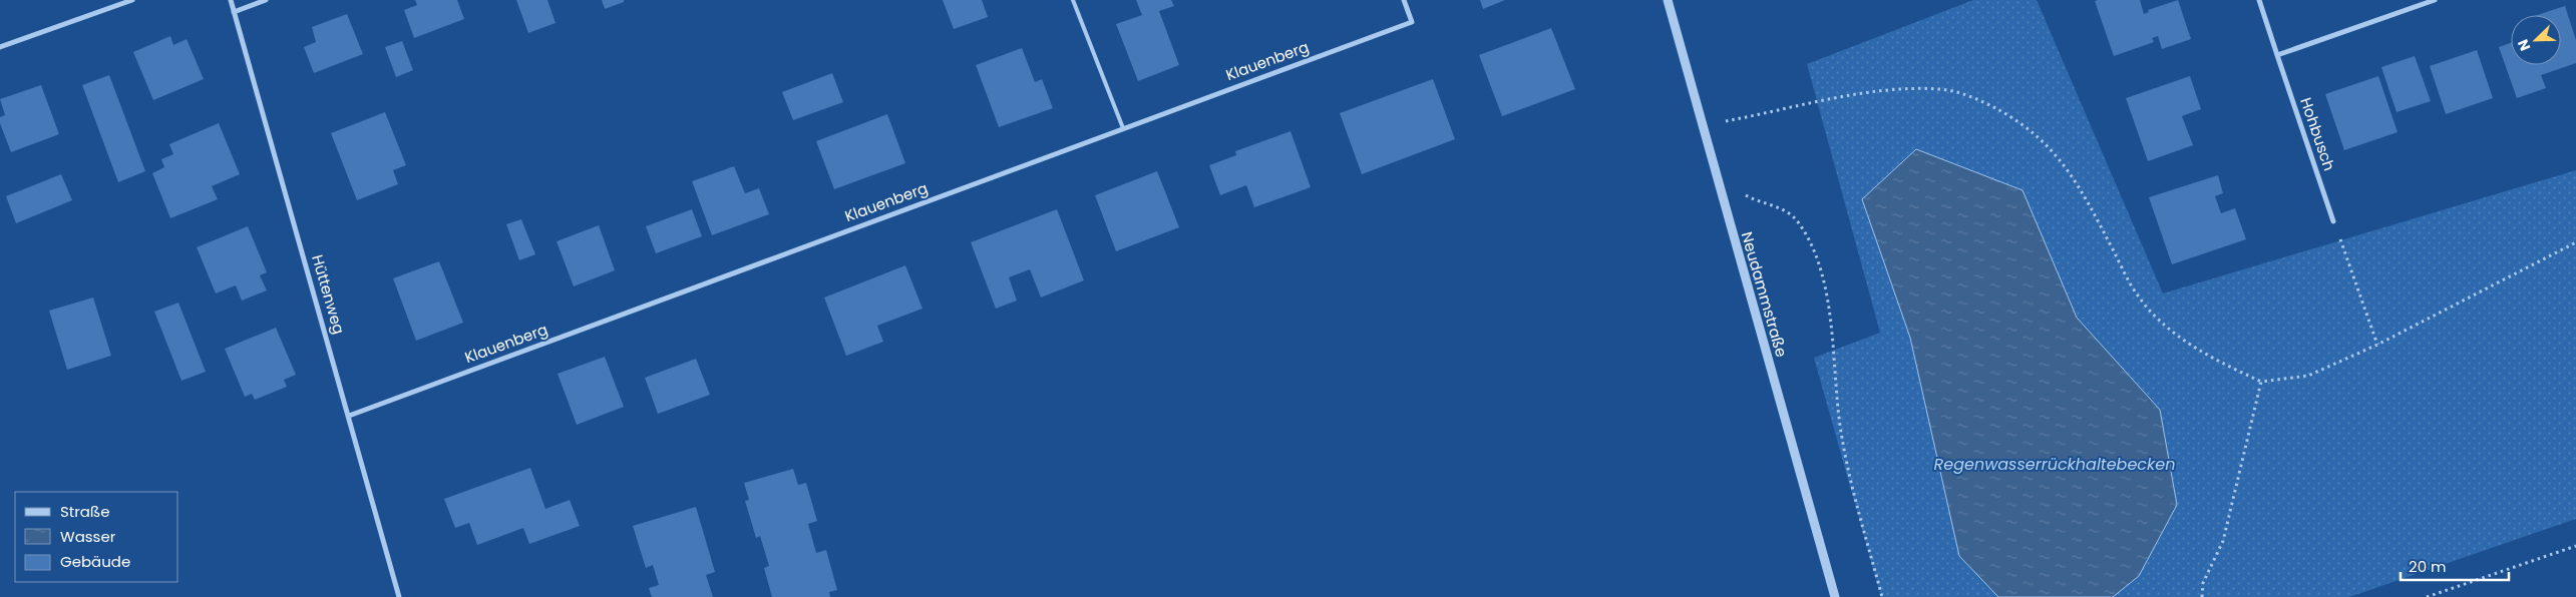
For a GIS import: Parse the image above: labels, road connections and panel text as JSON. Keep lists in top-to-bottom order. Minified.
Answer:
{"streets":{"street":["Klauenberg","Hohbusch","Hüttenweg","Neudammstraße"]},"crossings":[["Klauenberg","Hüttenweg"]],"water":["Regenwasserrückhaltebecken"],"legend":["Straße","Wasser","Gebäude"],"scale_bar":"20 m","north":"bottom left"}
